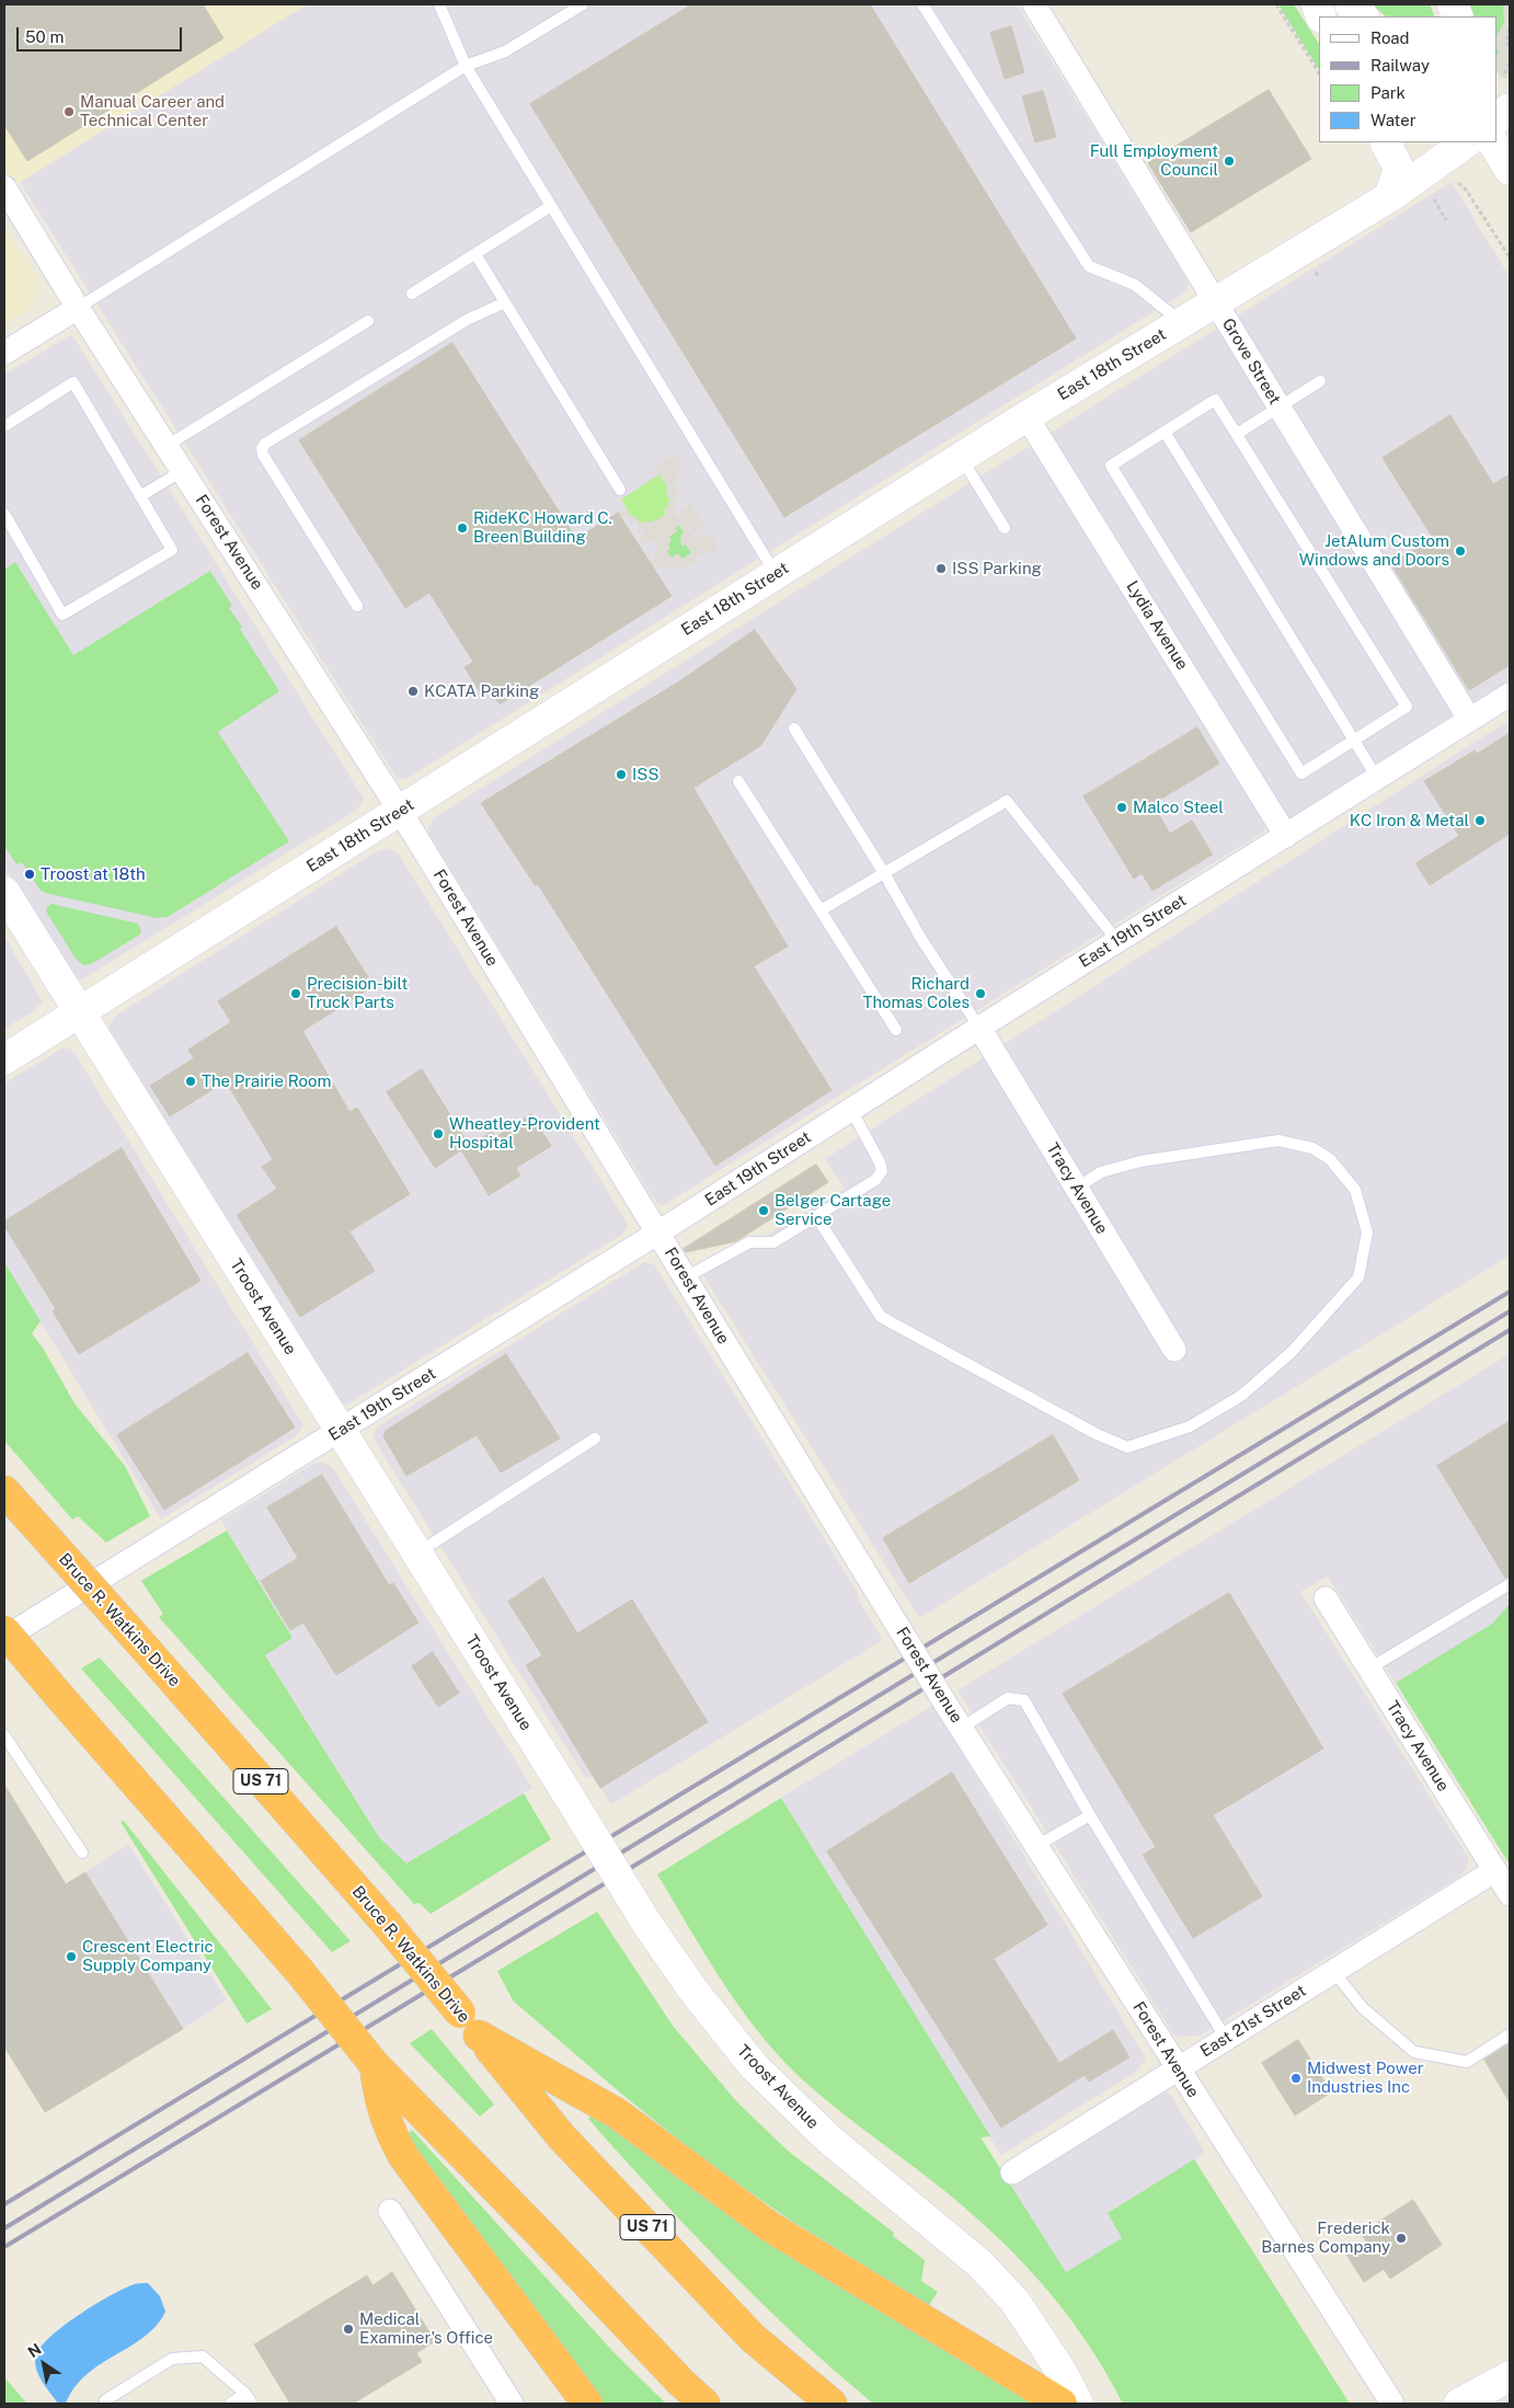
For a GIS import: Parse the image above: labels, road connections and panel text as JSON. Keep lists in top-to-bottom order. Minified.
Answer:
{"streets":{"highway":["Bruce R. Watkins Drive","US 71"],"main road":["East 18th Street","Troost Avenue"],"street":["Grove Street","Forest Avenue","Lydia Avenue","East 19th Street","Tracy Avenue","East 21st Street"]},"crossings":[["Grove Street","East 18th Street"],["Grove Street","East 19th Street"],["East 18th Street","Forest Avenue"],["East 18th Street","Lydia Avenue"],["East 18th Street","Troost Avenue"],["Forest Avenue","East 19th Street"],["Forest Avenue","East 21st Street"],["Lydia Avenue","East 19th Street"],["East 19th Street","Tracy Avenue"],["East 19th Street","Troost Avenue"],["Tracy Avenue","East 21st Street"]],"places":["Manual Career and Technical Center","Full Employment Council","RideKC Howard C. Breen Building","JetAlum Custom Windows and Doors","ISS Parking","KCATA Parking","ISS","Malco Steel","KC Iron & Metal","Troost at 18th","Precision-bilt Truck Parts","Richard Thomas Coles","The Prairie Room","Wheatley-Provident Hospital","Belger Cartage Service","Crescent Electric Supply Company","Midwest Power Industries Inc","Frederick Barnes Company","Medical Examiner's Office"],"legend":["Road","Railway","Park","Water"],"scale_bar":"50 m","north":"top left"}
